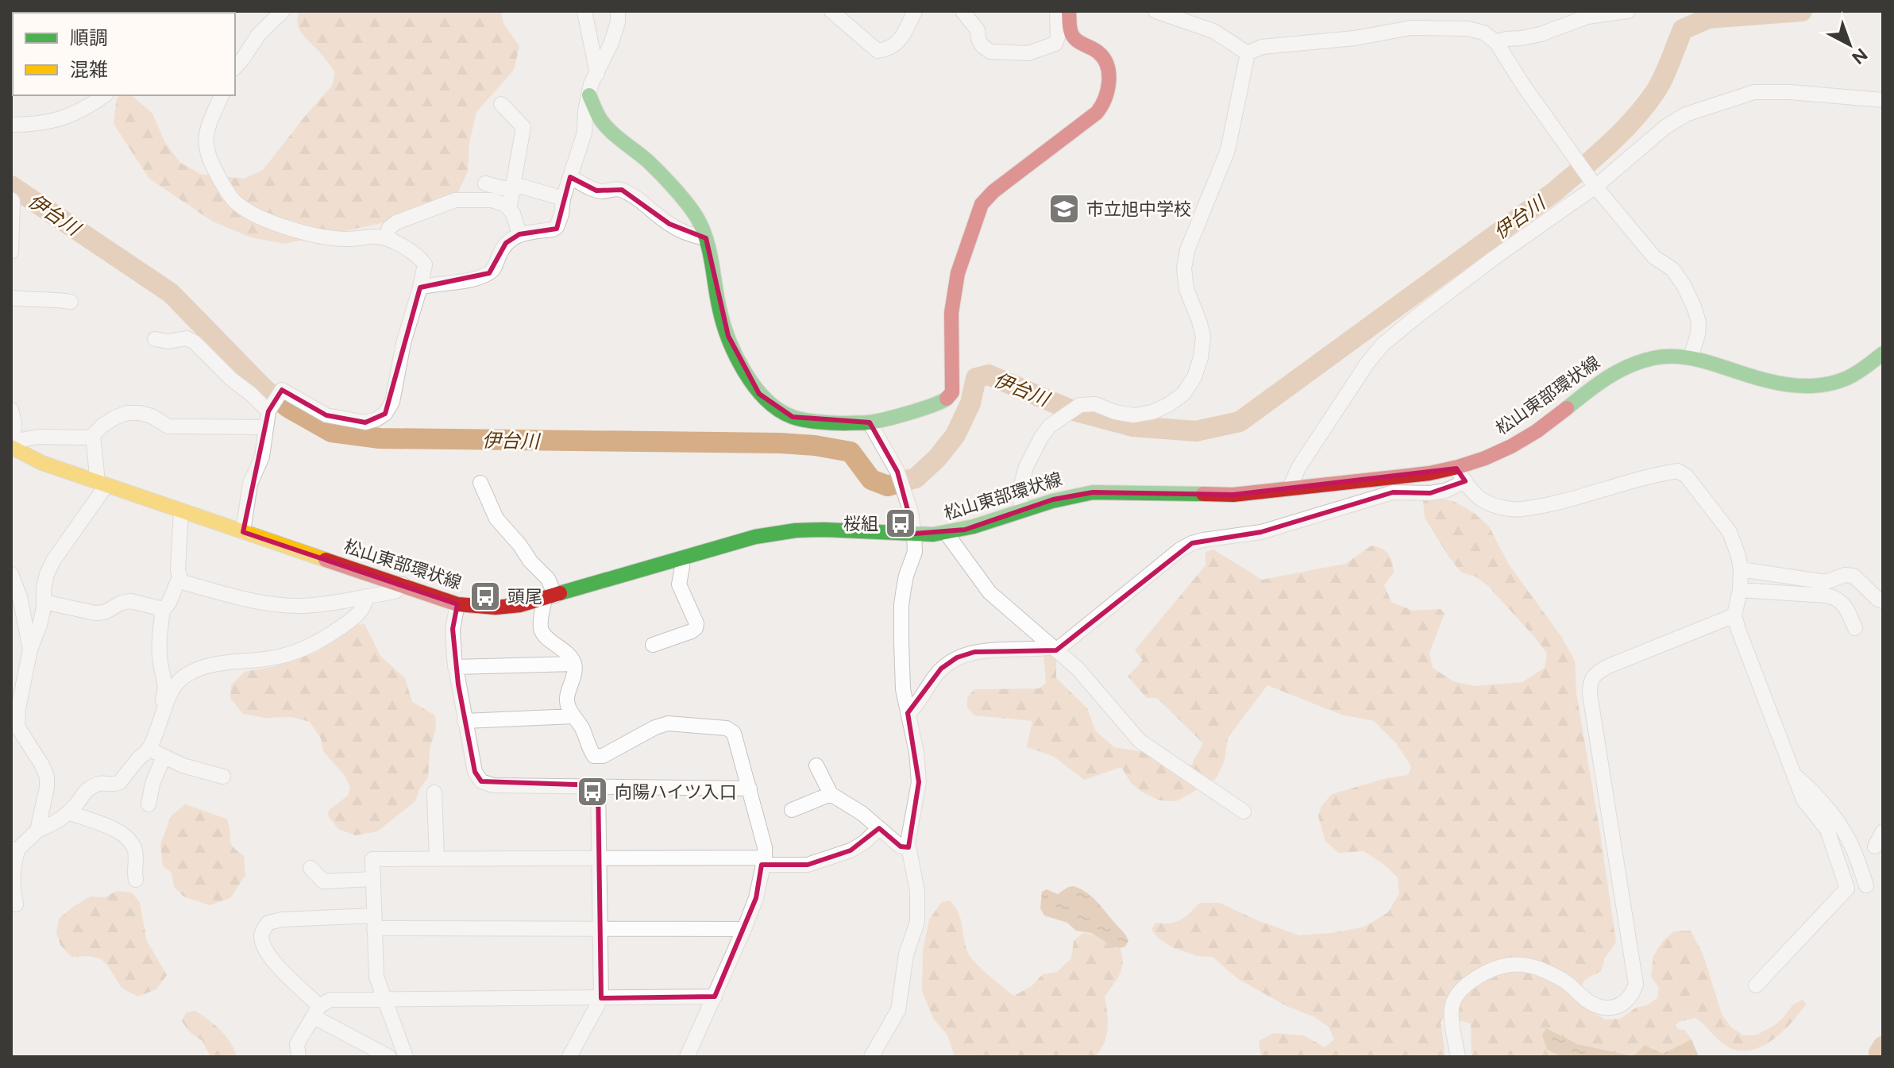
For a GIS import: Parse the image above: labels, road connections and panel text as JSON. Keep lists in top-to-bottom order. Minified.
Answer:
{"streets":{"main road":["松山東部環状線"]},"water":["伊台川"],"places":{"school or university":["市立旭中学校"],"bus stop":["桜組","頭尾","向陽ハイツ入口"]},"legend":["順調","混雑"],"north":"bottom right"}
